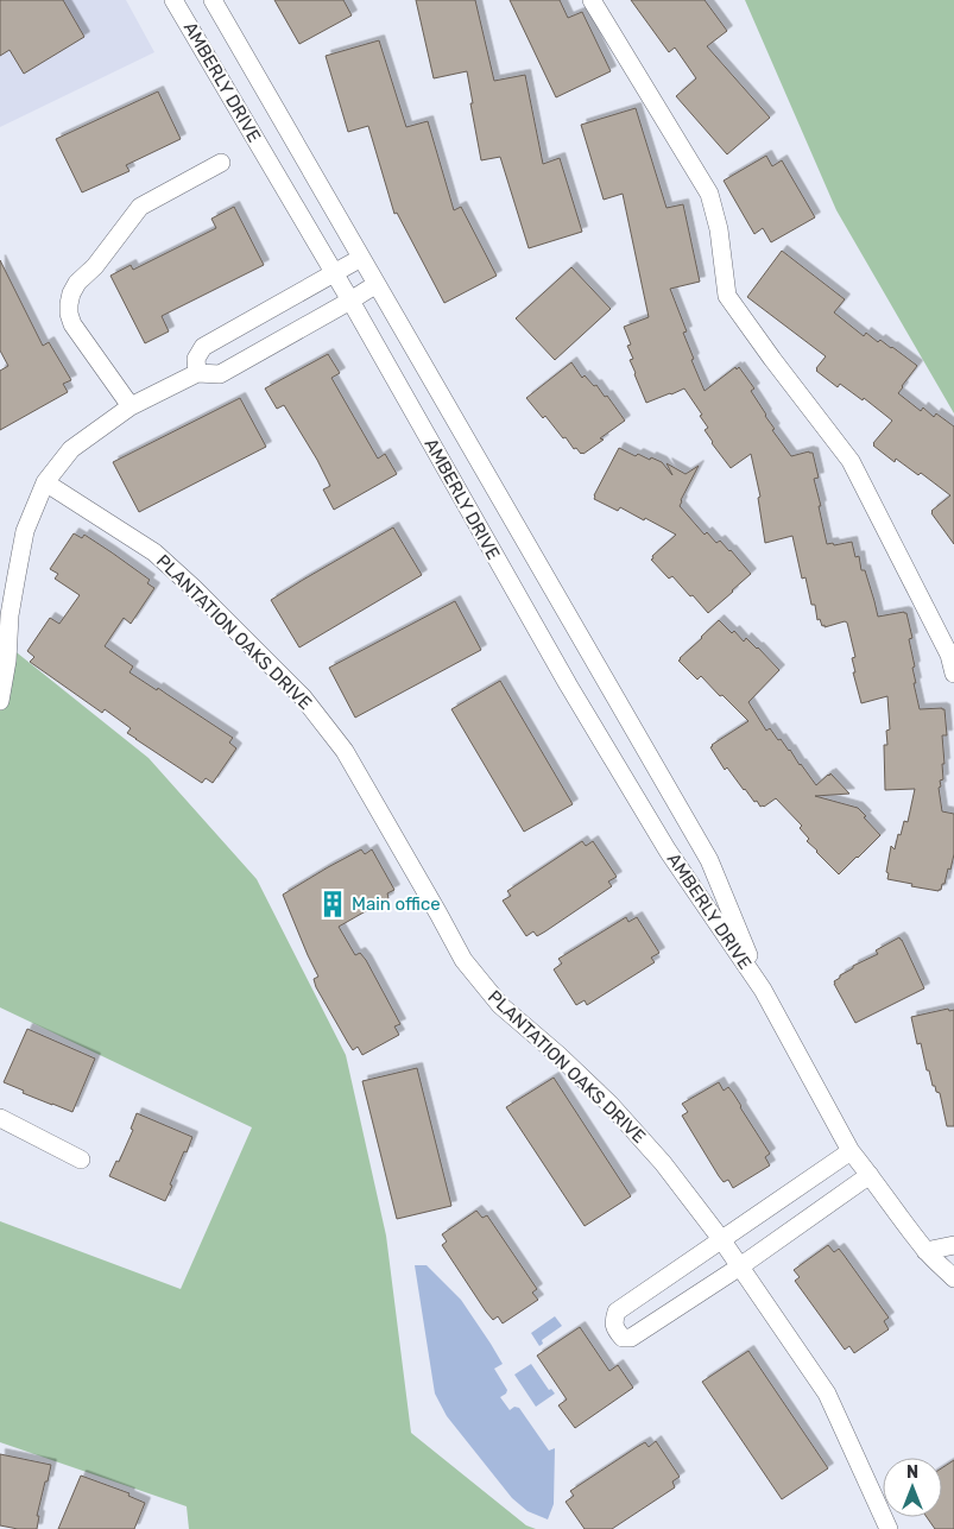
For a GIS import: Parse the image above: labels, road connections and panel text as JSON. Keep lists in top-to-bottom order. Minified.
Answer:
{"streets":{"street":["AMBERLY DRIVE","PLANTATION OAKS DRIVE"]},"places":{"building":["Main office"]},"north":"top"}
